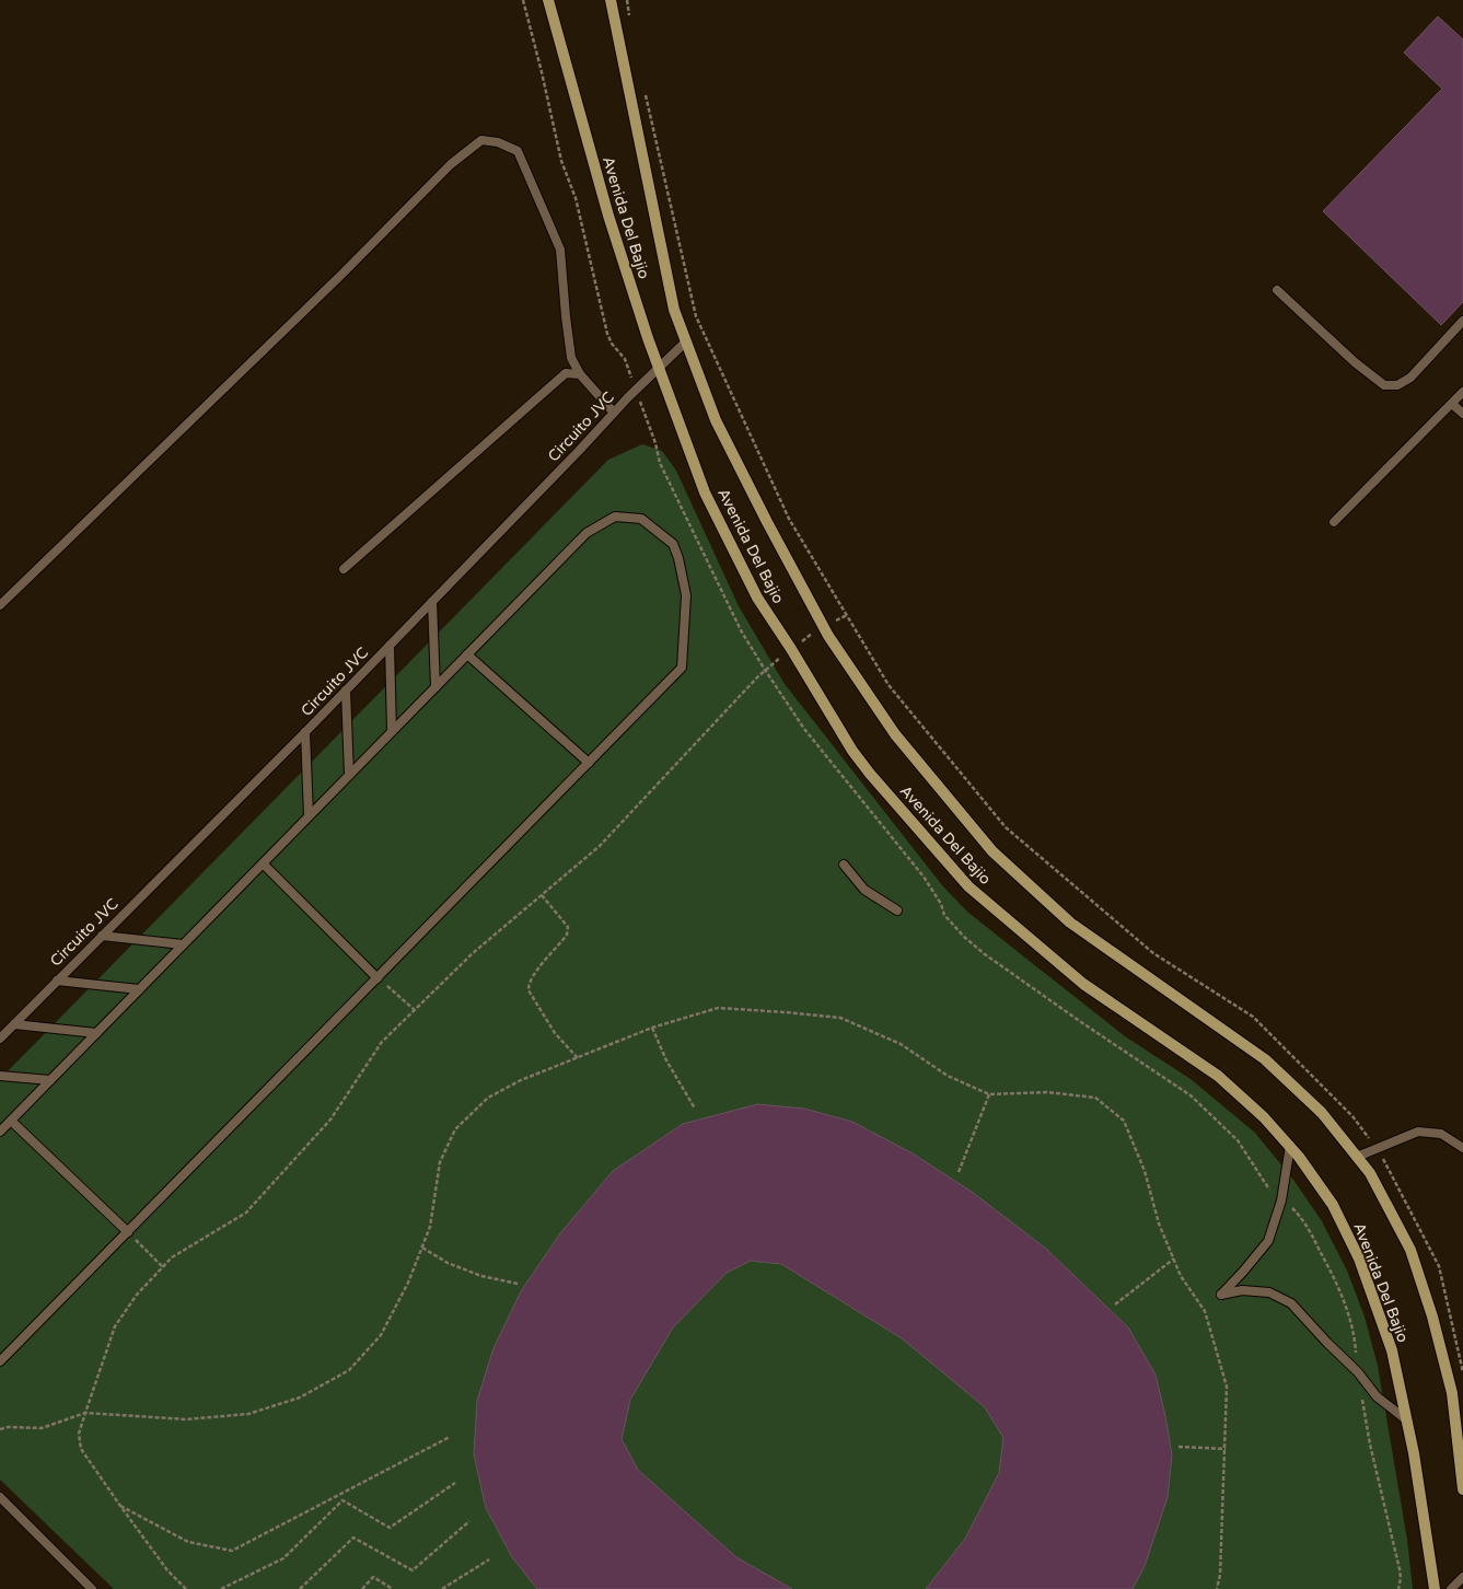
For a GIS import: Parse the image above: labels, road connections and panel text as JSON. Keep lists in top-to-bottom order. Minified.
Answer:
{"streets":{"main road":["Avenida Del Bajio"],"lane":["Circuito JVC"]},"crossings":[["Avenida Del Bajio","Circuito JVC"]]}
